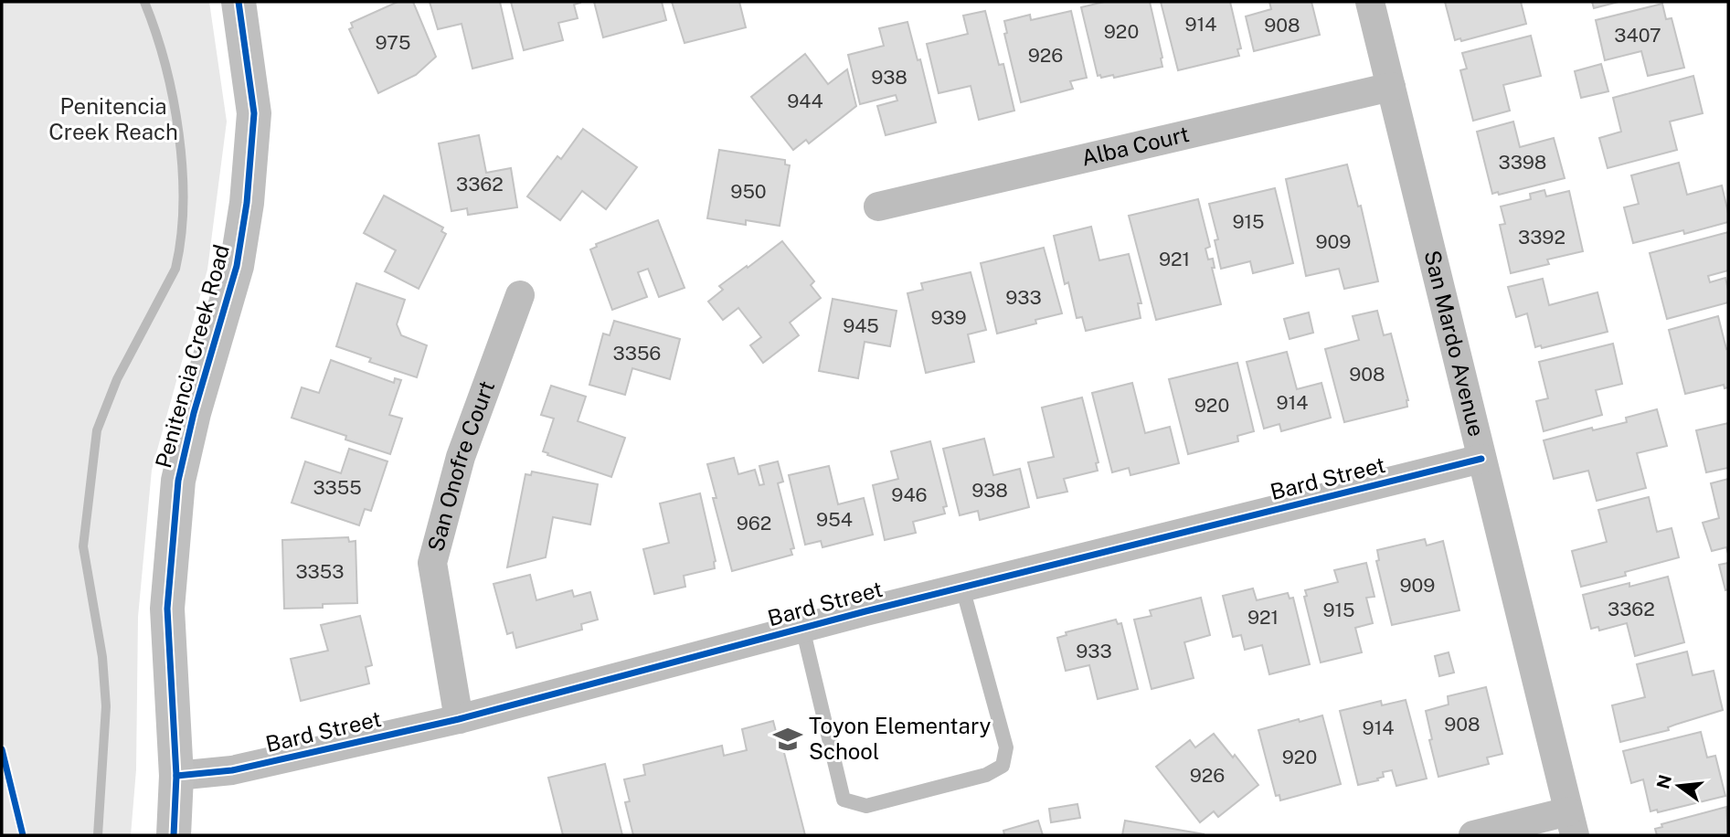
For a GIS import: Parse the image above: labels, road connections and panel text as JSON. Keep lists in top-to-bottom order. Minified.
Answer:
{"streets":{"street":["Alba Court","San Mardo Avenue","Penitencia Creek Road","San Onofre Court","Bard Street"]},"crossings":[["Alba Court","San Mardo Avenue"],["San Mardo Avenue","Bard Street"],["Penitencia Creek Road","Bard Street"],["San Onofre Court","Bard Street"]],"parks":["Penitencia Creek Reach"],"places":{"school or university":["Toyon Elementary School"]},"house_numbers":["914","908","920","3407","975","926","938","944","3398","3362","950","915","3392","909","921","933","939","945","3356","908","914","920","3355","938","946","954","962","3353","909","3362","915","921","933","908","914","920","926"],"north":"left"}
